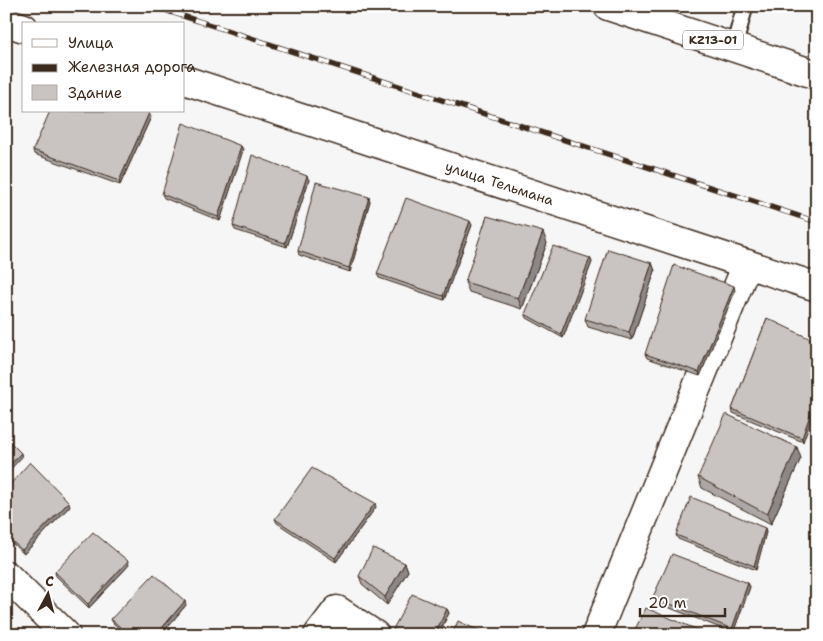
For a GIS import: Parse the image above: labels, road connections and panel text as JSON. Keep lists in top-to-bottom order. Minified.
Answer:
{"streets":{"street":["KZ13-01","улица Тельмана"]},"legend":["Улица","Железная дорога","Здание"],"scale_bar":"20 m","north":"top"}
